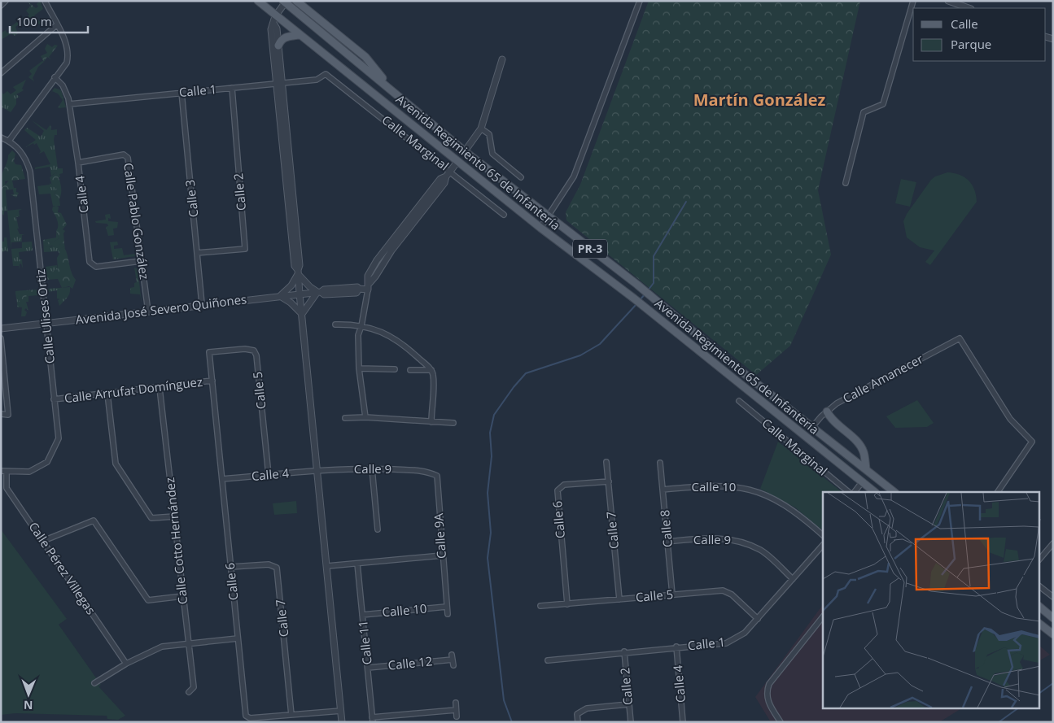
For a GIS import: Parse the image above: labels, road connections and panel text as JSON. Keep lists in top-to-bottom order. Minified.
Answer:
{"streets":{"main road":["Avenida Regimiento 65 de Infantería","PR-3"],"street":["Calle 1","Calle Marginal","Calle 2","Calle 4","Calle 3","Calle Pablo González","Avenida José Severo Quiñones","Calle Ulises Ortiz","Calle Amanecer","Calle Arrufat Domínguez","Calle 5","Calle 9","Calle 10","Calle 6","Calle 8","Calle 7","Calle 9A","Calle Cotto Hernández","Calle Pérez Villegas","Calle 11","Calle 12"]},"crossings":[["Calle 1","Calle Marginal"],["Calle 1","Calle 2"],["Calle 1","Calle 4"],["Calle 1","Calle 3"],["Calle 1","Calle 5"],["Calle 1","Calle 9"],["Avenida Regimiento 65 de Infantería","Calle Amanecer"],["Calle 2","Calle 3"],["Calle 4","Calle Pablo González"],["Calle 4","Calle 5"],["Calle 4","Calle 9"],["Calle 4","Calle 6"],["Calle 3","Avenida José Severo Quiñones"],["Calle Pablo González","Avenida José Severo Quiñones"],["Avenida José Severo Quiñones","Calle Ulises Ortiz"],["Calle Ulises Ortiz","Calle Arrufat Domínguez"],["Calle Ulises Ortiz","Calle Pérez Villegas"],["Calle Arrufat Domínguez","Calle 6"],["Calle Arrufat Domínguez","Calle Cotto Hernández"],["Calle 5","Calle 6"],["Calle 5","Calle 8"],["Calle 5","Calle 7"],["Calle 9","Calle 8"],["Calle 9","Calle 9A"],["Calle 10","Calle 8"],["Calle 10","Calle 9A"],["Calle 10","Calle 11"],["Calle 6","Calle 7"],["Calle 11","Calle 12"]],"districts":["Martín González"],"legend":["Calle","Parque"],"scale_bar":"100 m","north":"bottom"}
